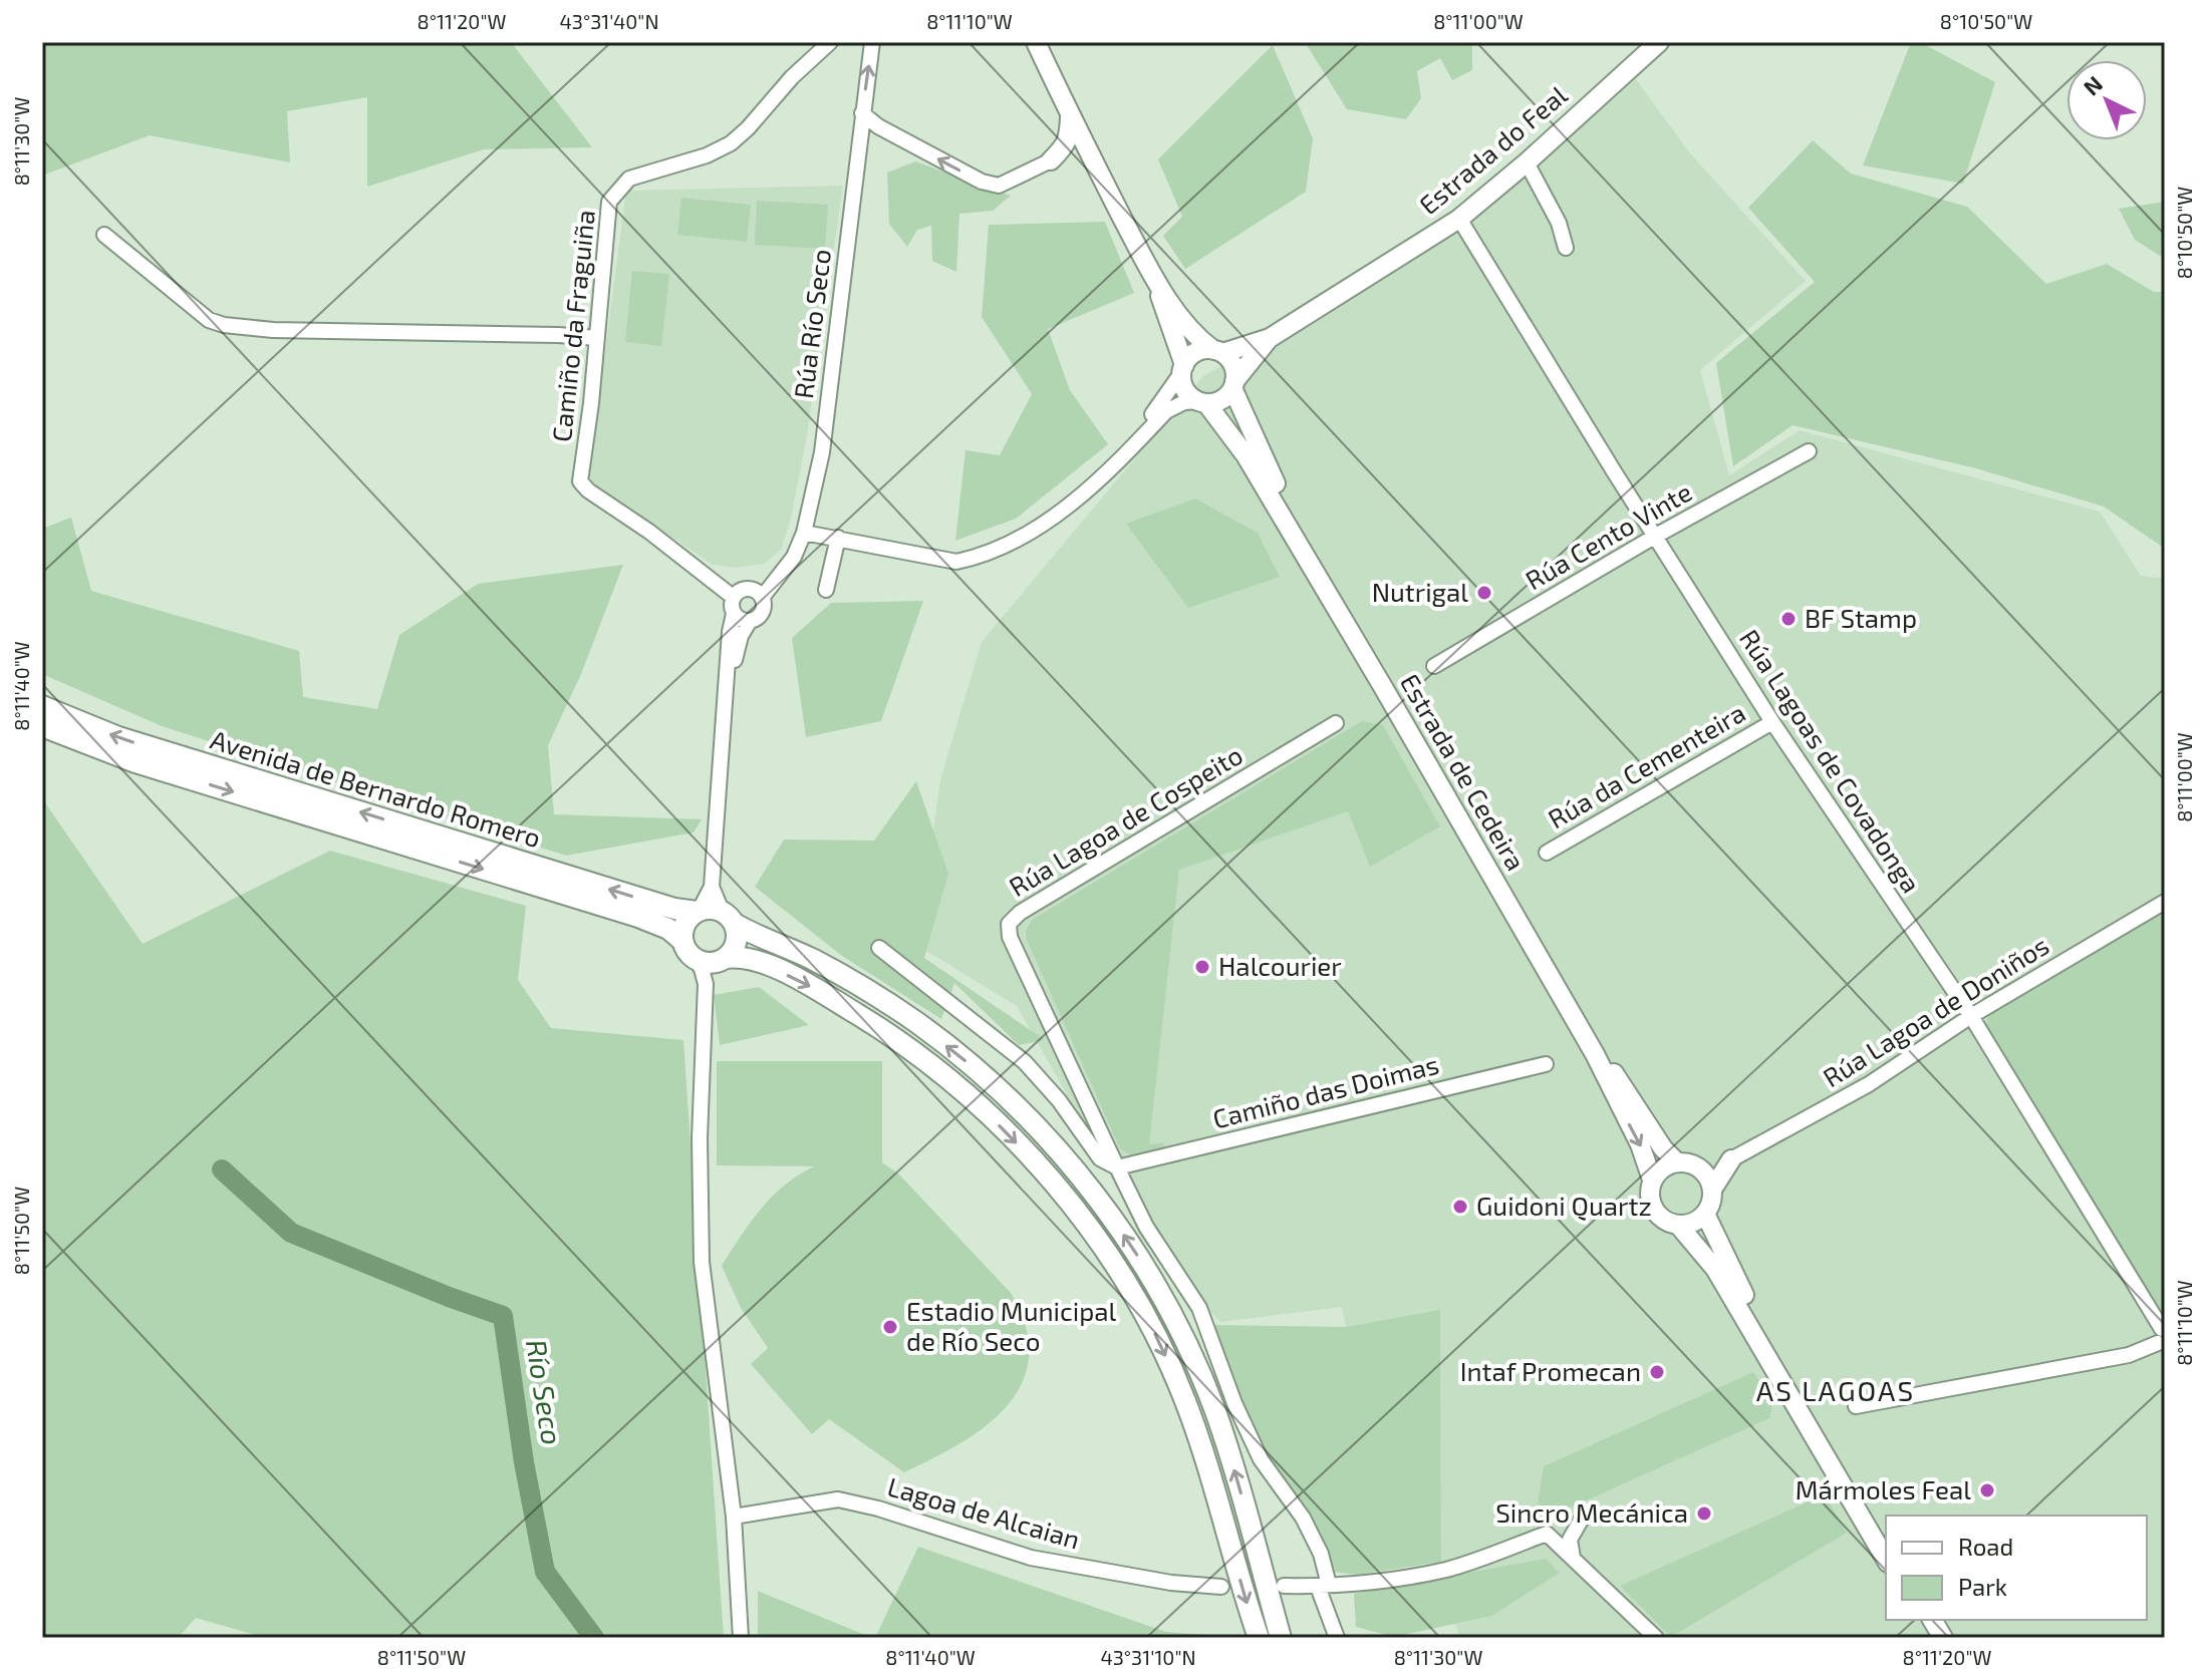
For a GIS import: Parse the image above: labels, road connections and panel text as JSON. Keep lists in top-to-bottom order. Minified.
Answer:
{"streets":{"highway":["Avenida de Bernardo Romero"],"main road":["Estrada do Feal","Estrada de Cedeira"],"street":["Rúa Río Seco","Camiño da Fraguiña","Rúa Cento Vinte","Rúa Lagoas de Covadonga","Rúa da Cementeira","Rúa Lagoa de Cospeito","Rúa Lagoa de Doniños","Camiño das Doimas","Lagoa de Alcaian"]},"crossings":[["Estrada do Feal","Rúa Lagoas de Covadonga"],["Estrada do Feal","Estrada de Cedeira"],["Rúa Río Seco","Camiño da Fraguiña"],["Rúa Cento Vinte","Rúa Lagoas de Covadonga"],["Rúa Lagoas de Covadonga","Rúa da Cementeira"],["Rúa Lagoas de Covadonga","Rúa Lagoa de Doniños"],["Rúa Lagoa de Cospeito","Camiño das Doimas"]],"districts":["AS LAGOAS"],"water":["Río Seco"],"places":["Nutrigal","BF Stamp","Halcourier","Guidoni Quartz","Estadio Municipal de Río Seco","Intaf Promecan","Mármoles Feal","Sincro Mecánica"],"legend":["Road","Park"],"north":"top left","coordinates":["8°11'20\"W","43°31'40\"N","8°11'10\"W","8°11'00\"W","8°10'50\"W","8°11'30\"W","8°11'40\"W","8°11'50\"W","43°31'10\"N"]}
